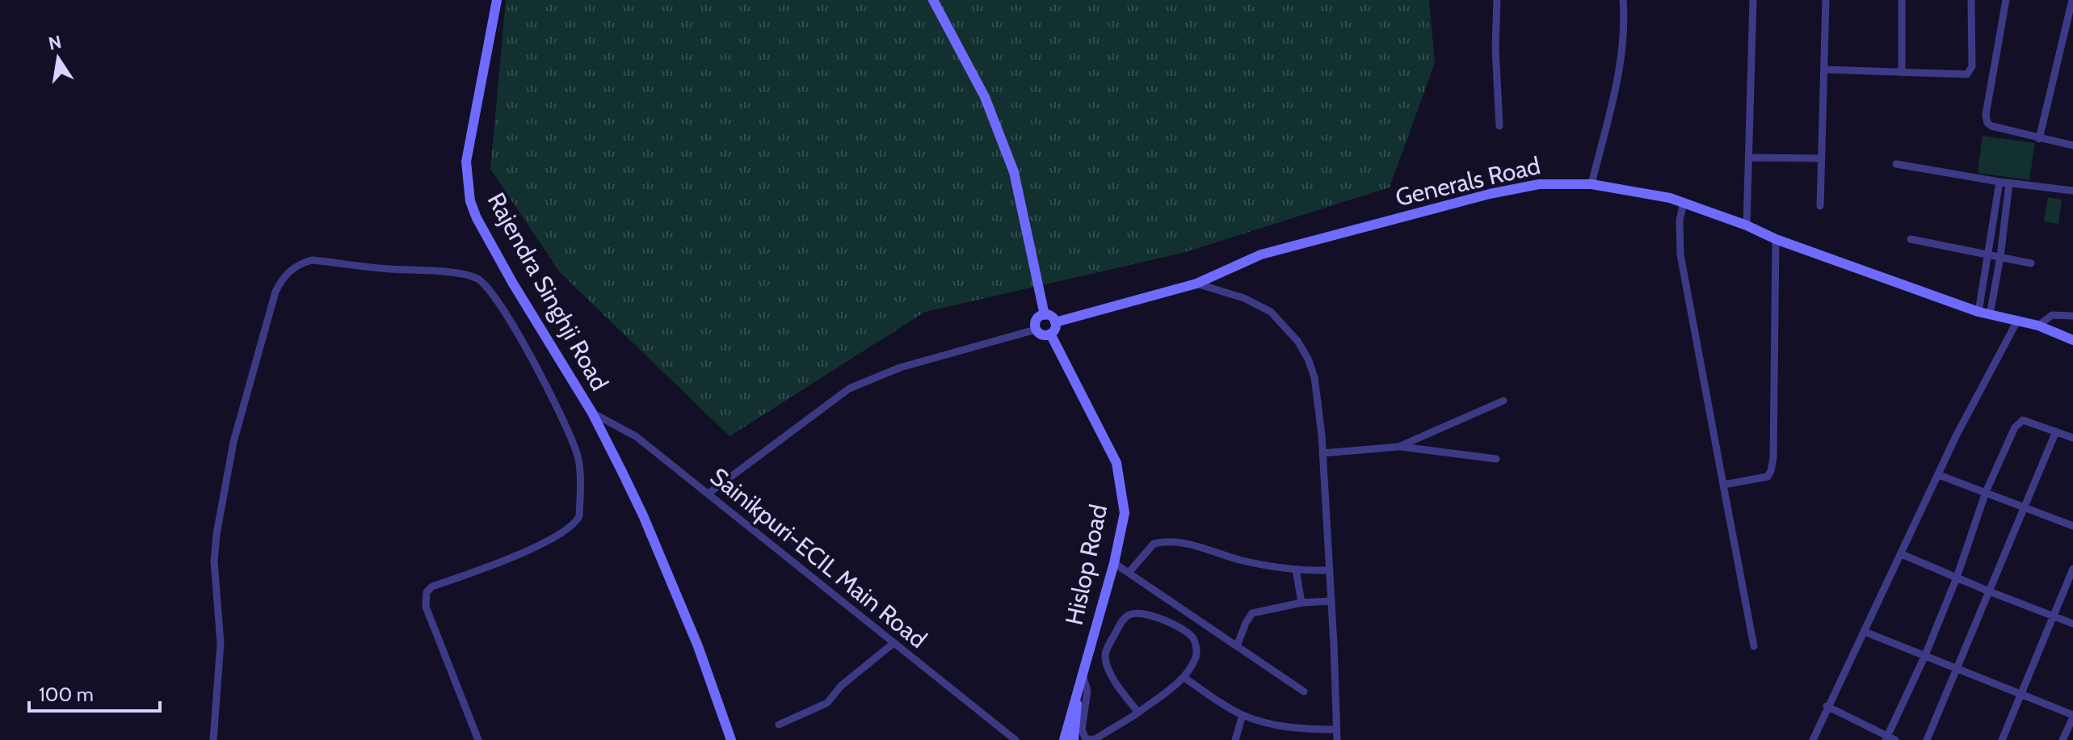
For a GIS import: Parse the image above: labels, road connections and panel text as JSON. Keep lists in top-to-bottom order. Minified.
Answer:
{"streets":{"street":["Generals Road","Rajendra Singhji Road","Sainikpuri-ECIL Main Road","Hislop Road"]},"crossings":[["Generals Road","Hislop Road"],["Rajendra Singhji Road","Sainikpuri-ECIL Main Road"]],"scale_bar":"100 m","north":"top"}
